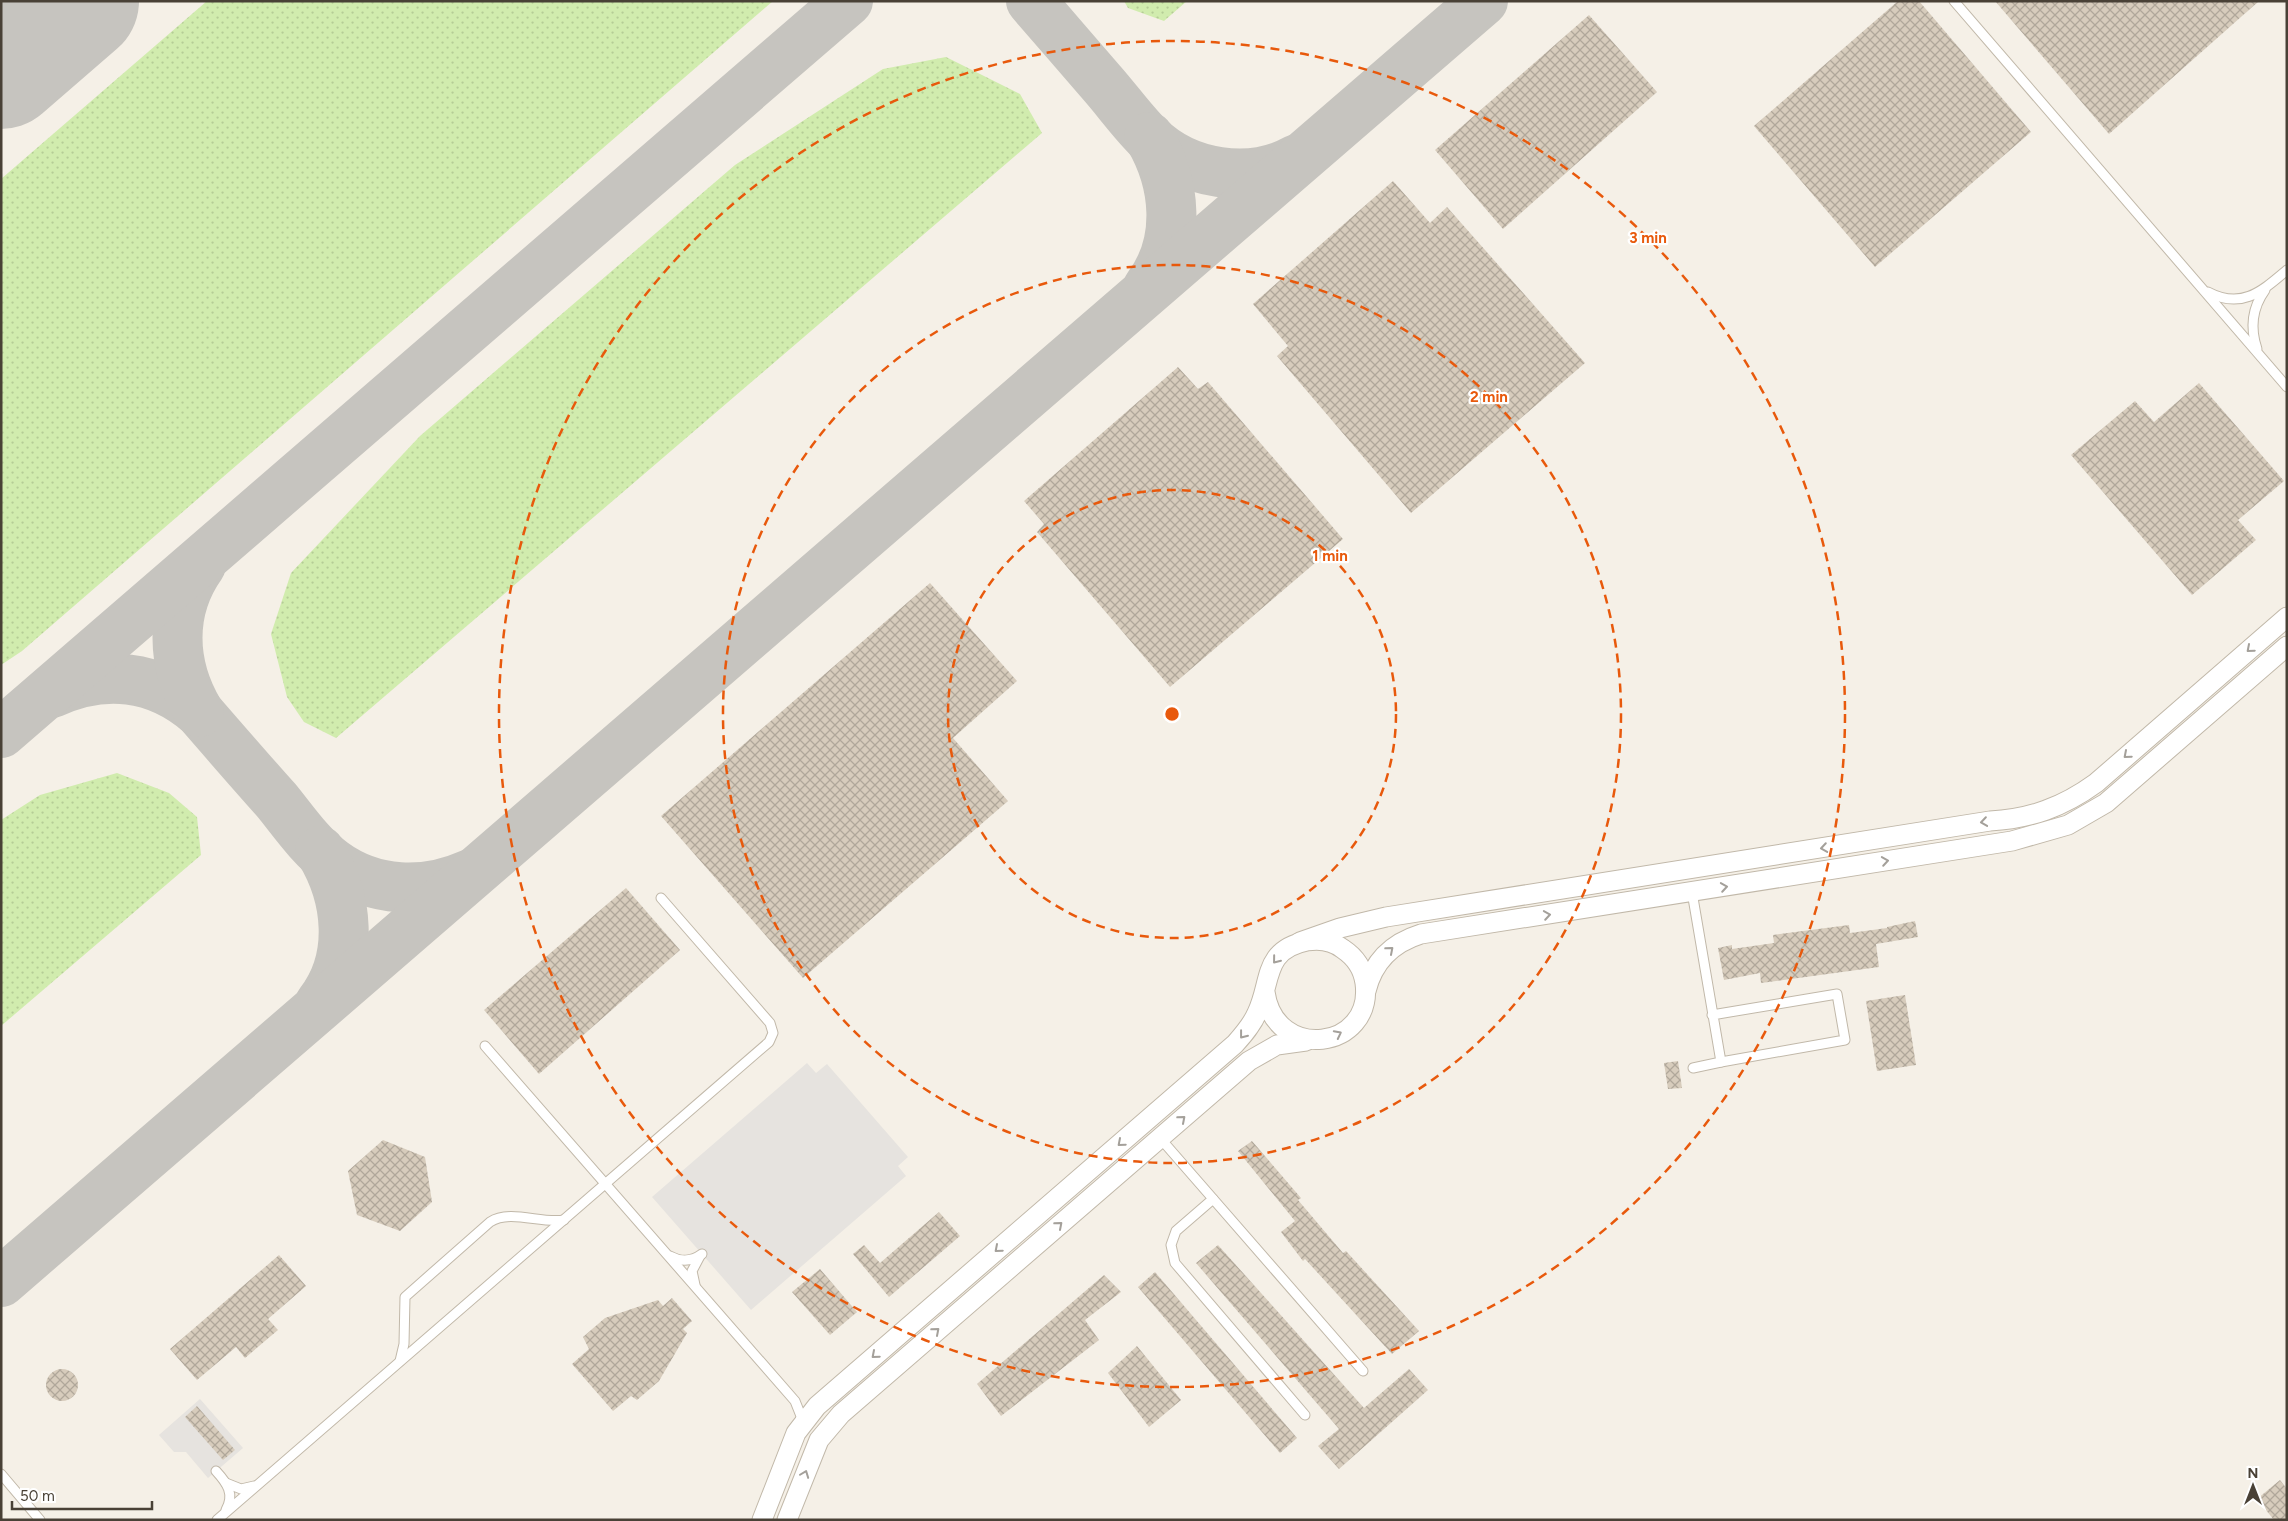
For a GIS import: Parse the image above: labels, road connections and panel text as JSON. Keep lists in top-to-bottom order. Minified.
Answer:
{"scale_bar":"50 m","north":"top","rings":["3 min","2 min","1 min"]}
